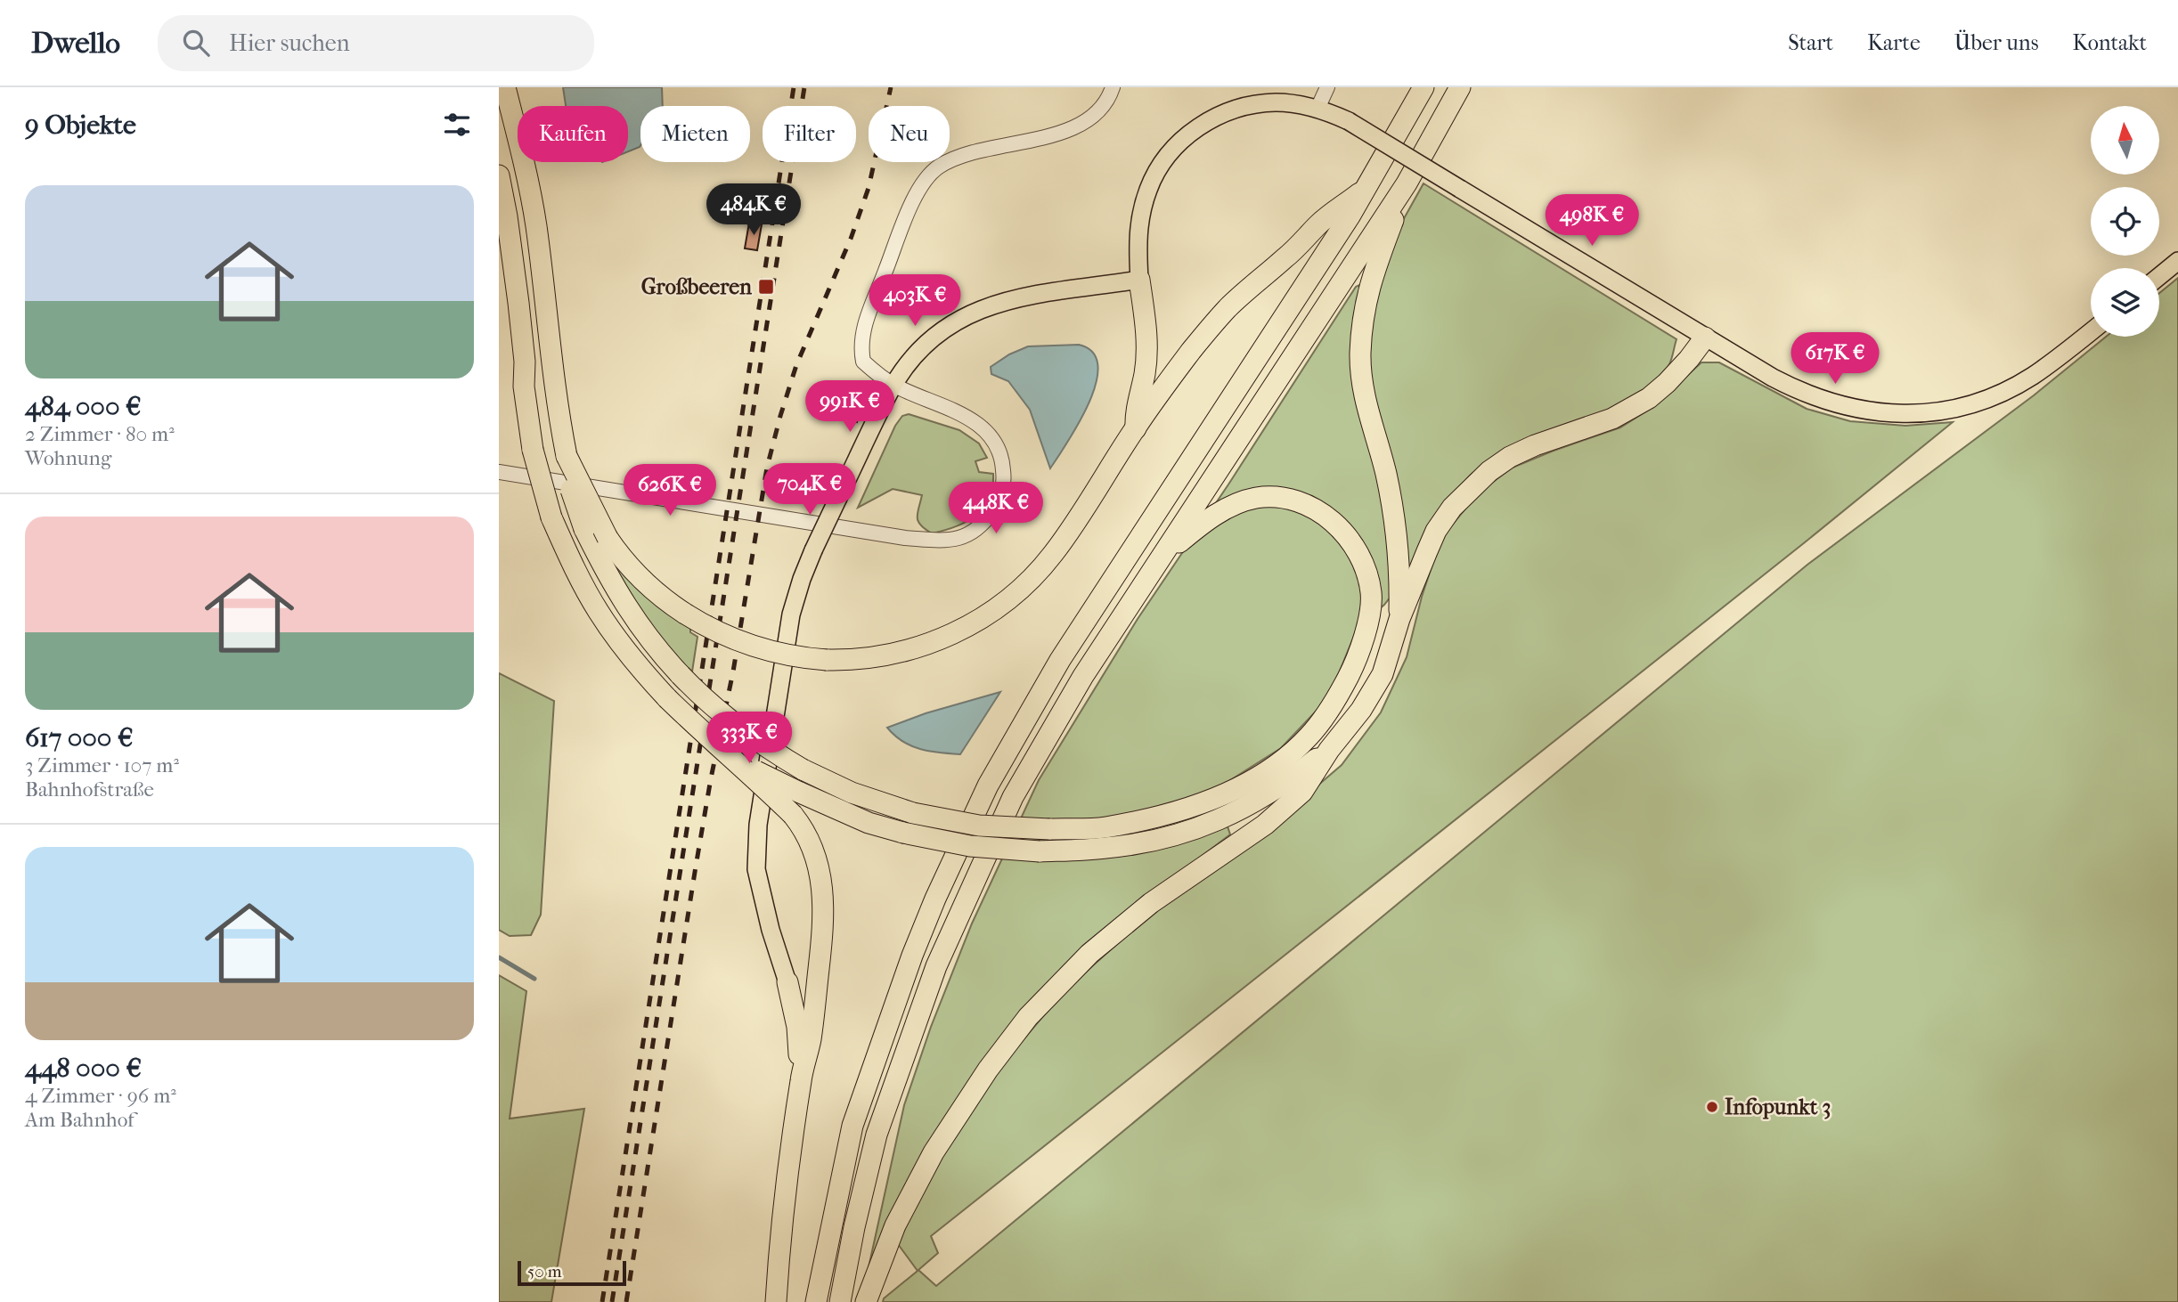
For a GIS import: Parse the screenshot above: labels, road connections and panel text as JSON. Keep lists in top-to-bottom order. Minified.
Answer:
{"places":{"transit":["Großbeeren"],"other":["Infopunkt 3"]},"scale_bar":"50 m","north":"top","page":{"header":"Dwello","search":"Hier suchen","nav":["Start","Karte","Über uns","Kontakt"],"heading":"9 Objekte","chip":["Kaufen","Mieten","Filter","Neu"],"list":[{"name":"484 000 €","note":"2 Zimmer · 80 m² · Wohnung"},{"name":"617 000 €","note":"3 Zimmer · 107 m² · Bahnhofstraße"},{"name":"448 000 €","note":"4 Zimmer · 96 m² · Am Bahnhof"}],"price":["484K €","498K €","403K €","617K €","991K €","704K €","626K €","448K €","333K €"],"scale":"50 m"}}
